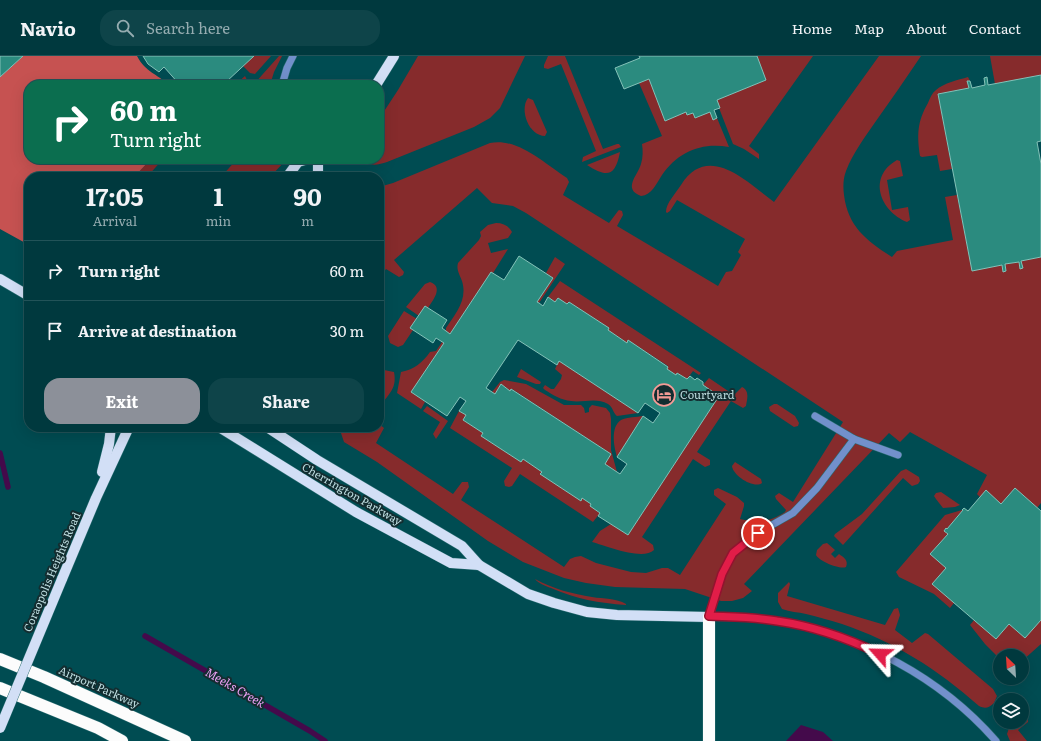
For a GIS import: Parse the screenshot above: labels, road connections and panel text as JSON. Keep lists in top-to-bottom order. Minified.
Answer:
{"streets":{"highway":["Airport Parkway"],"main road":["Cherrington Parkway","Coraopolis Heights Road"]},"water":["Meeks Creek"],"places":{"hotel":["Courtyard"]},"north":"top left","page":{"header":"Navio","search":"Search here","nav":["Home","Map","About","Contact"],"turn":["60 m","Turn right"],"eta":["17:05","Arrival","1","min","90","m"],"list":[{"name":"Turn right","value":"60 m"},{"name":"Arrive at destination","value":"30 m"}],"buttons":["Exit","Share"]}}
